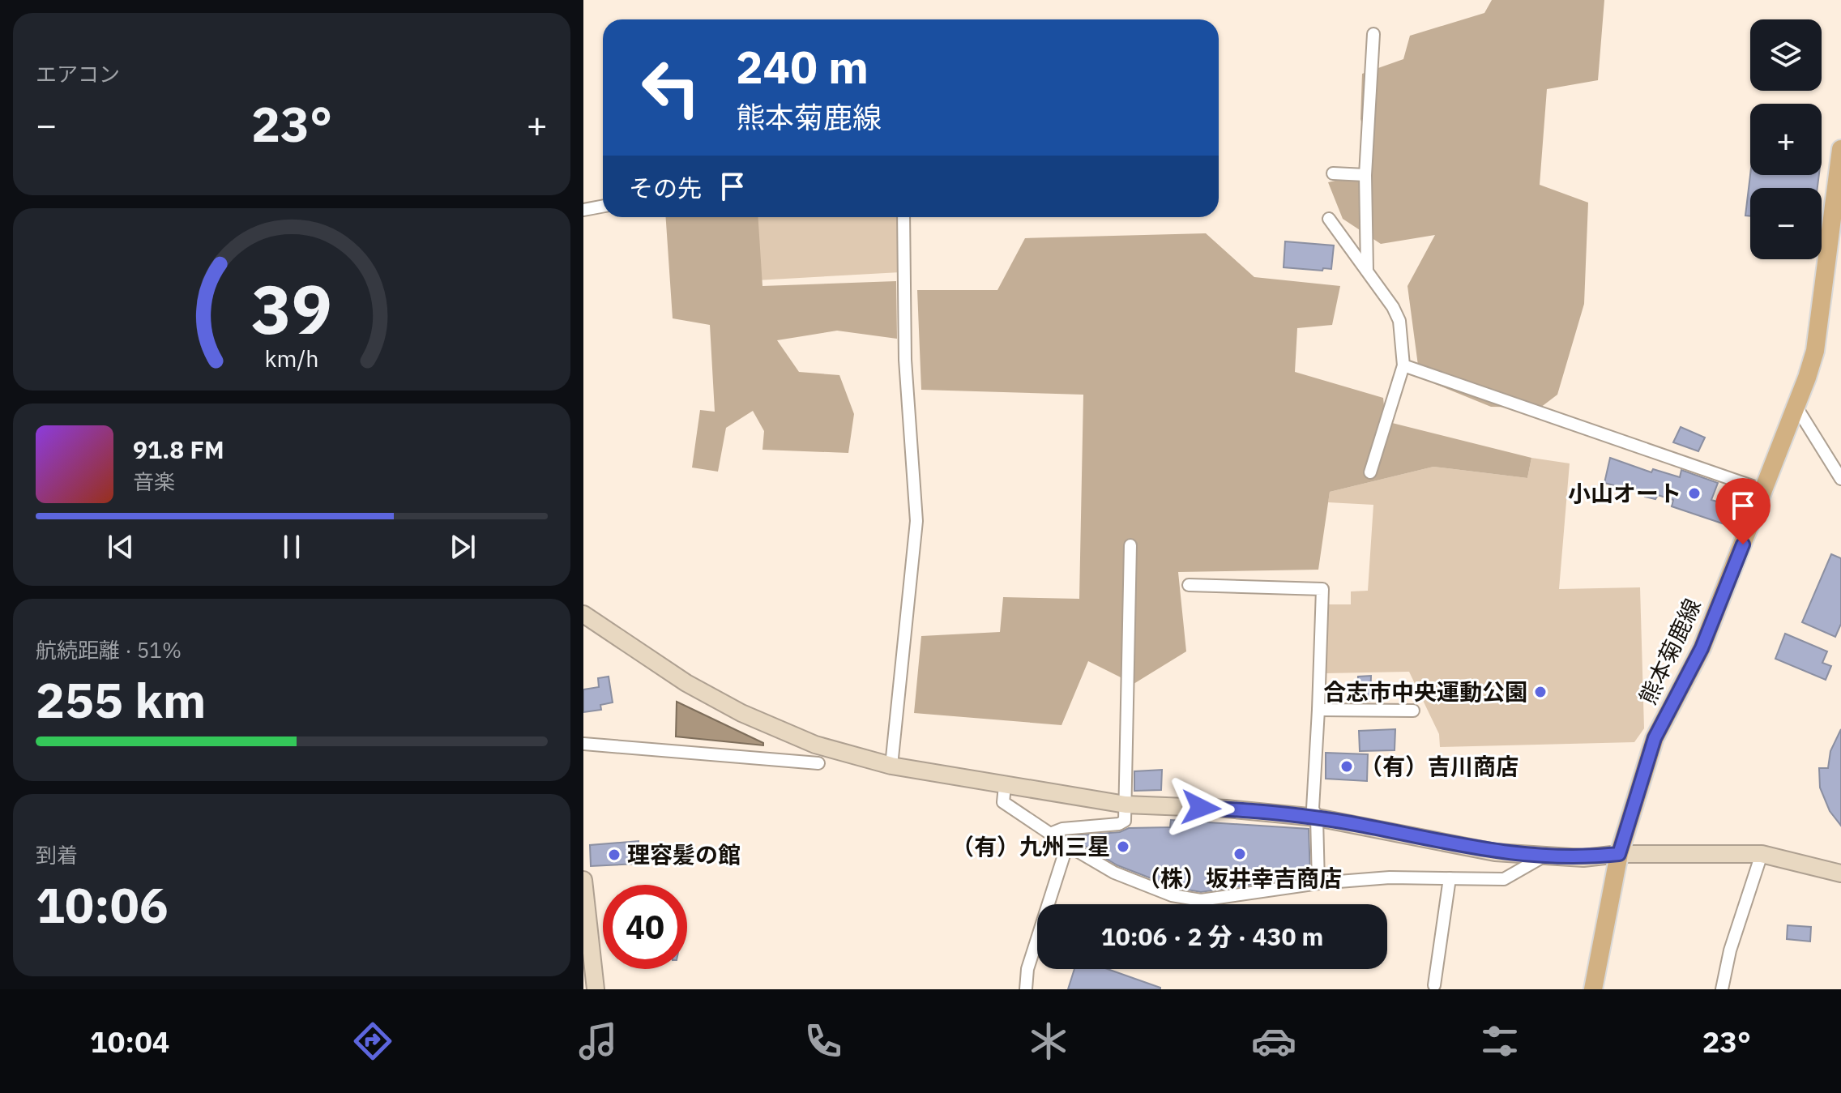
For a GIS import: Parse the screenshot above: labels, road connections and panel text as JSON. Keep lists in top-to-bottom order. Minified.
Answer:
{"streets":{"main road":["熊本菊鹿線"]},"places":["小山オート","合志市中央運動公園","（有）吉川商店","（有）九州三星","（株）坂井幸吉商店","理容髪の館"],"page":{"tile":["エアコン",["航続距離 · 51%","255 km"],["到着","10:06"]],"map_buttons":["+","−"],"turn":["240 m","熊本菊鹿線"],"heat":["−","23°","+"],"then":"その先","song":["91.8 FM","音楽"],"limit":"40","trip":"10:06 · 2 分 · 430 m","tabs":["10:04","23°"],"gauge":["39","km/h"]}}
